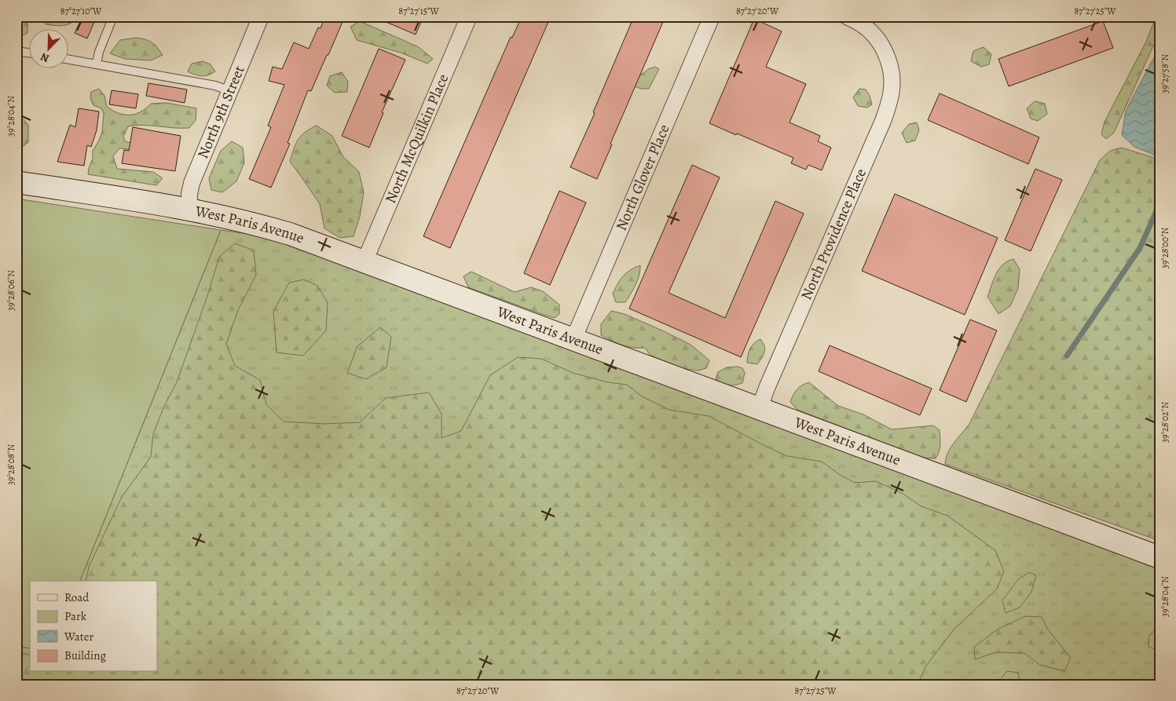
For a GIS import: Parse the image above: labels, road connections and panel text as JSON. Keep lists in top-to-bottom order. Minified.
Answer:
{"streets":{"main road":["West Paris Avenue"],"street":["North 9th Street","North McQuilkin Place","North Glover Place","North Providence Place"]},"crossings":[["North 9th Street","West Paris Avenue"],["North McQuilkin Place","West Paris Avenue"],["North Glover Place","West Paris Avenue"],["West Paris Avenue","North Providence Place"]],"legend":["Road","Park","Water","Building"],"north":"bottom left","coordinates":["87°27'10\"W","87°27'15\"W","87°27'20\"W","87°27'25\"W","39°27'58\"N","39°28'04\"N","39°28'00\"N","39°28'06\"N","39°28'02\"N","39°28'08\"N"]}
